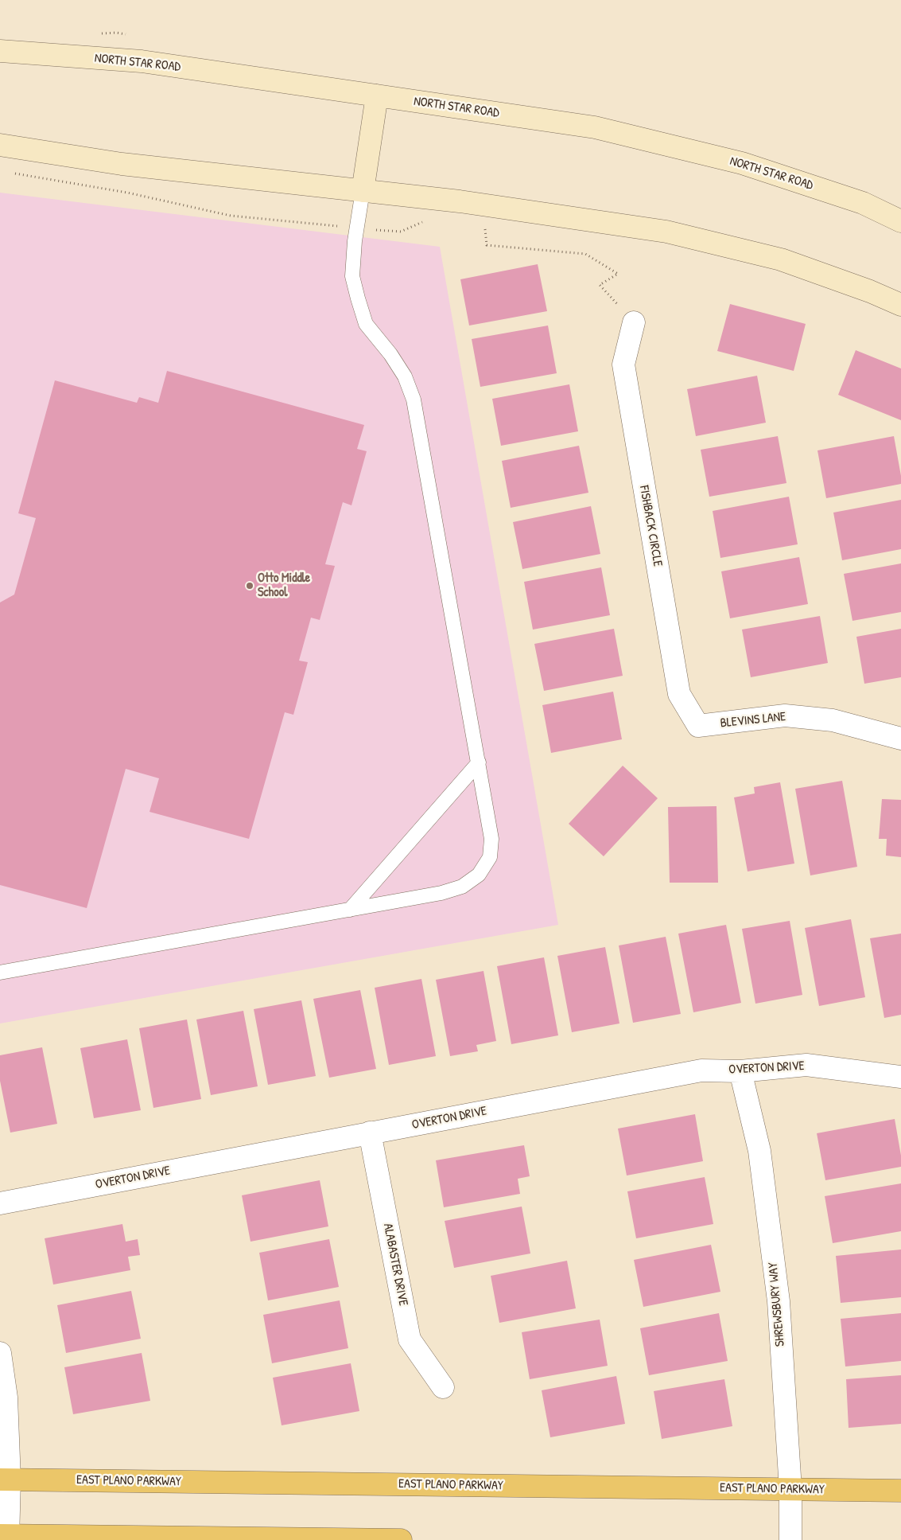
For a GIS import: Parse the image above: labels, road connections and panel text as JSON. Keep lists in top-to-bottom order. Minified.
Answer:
{"streets":{"main road":["NORTH STAR ROAD","EAST PLANO PARKWAY"],"street":["FISHBACK CIRCLE","BLEVINS LANE","OVERTON DRIVE","ALABASTER DRIVE","SHREWSBURY WAY"]},"crossings":[["FISHBACK CIRCLE","BLEVINS LANE"],["OVERTON DRIVE","ALABASTER DRIVE"],["OVERTON DRIVE","SHREWSBURY WAY"],["SHREWSBURY WAY","EAST PLANO PARKWAY"]],"places":["Otto Middle School"]}
